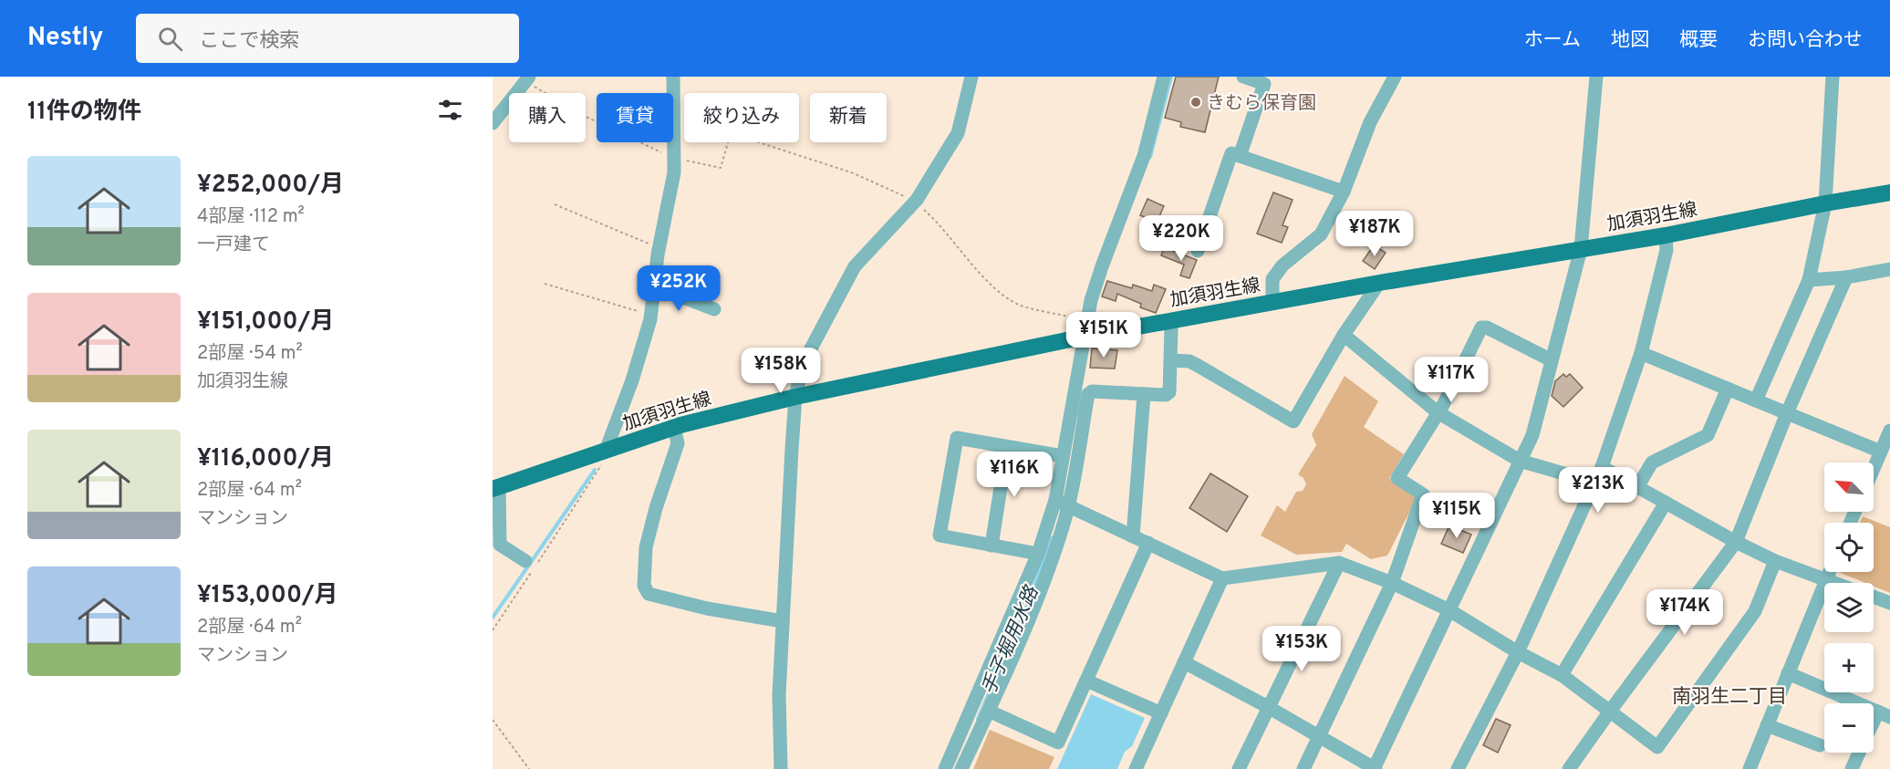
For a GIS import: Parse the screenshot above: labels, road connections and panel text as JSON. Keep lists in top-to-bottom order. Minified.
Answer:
{"streets":{"main road":["加須羽生線"]},"districts":["南羽生二丁目"],"water":["手子堀用水路"],"places":["きむら保育園"],"north":"top left","page":{"header":"Nestly","search":"ここで検索","nav":["ホーム","地図","概要","お問い合わせ"],"heading":"11件の物件","chip":["購入","賃貸","絞り込み","新着"],"list":[{"name":"¥252,000/月","note":"4部屋 · 112 m² · 一戸建て"},{"name":"¥151,000/月","note":"2部屋 · 54 m² · 加須羽生線"},{"name":"¥116,000/月","note":"2部屋 · 64 m² · マンション"},{"name":"¥153,000/月","note":"2部屋 · 64 m² · マンション"}],"price":["¥187K","¥220K","¥252K","¥151K","¥158K","¥117K","¥116K","¥213K","¥115K","¥174K","¥153K"],"map_buttons":["+","−"]}}
